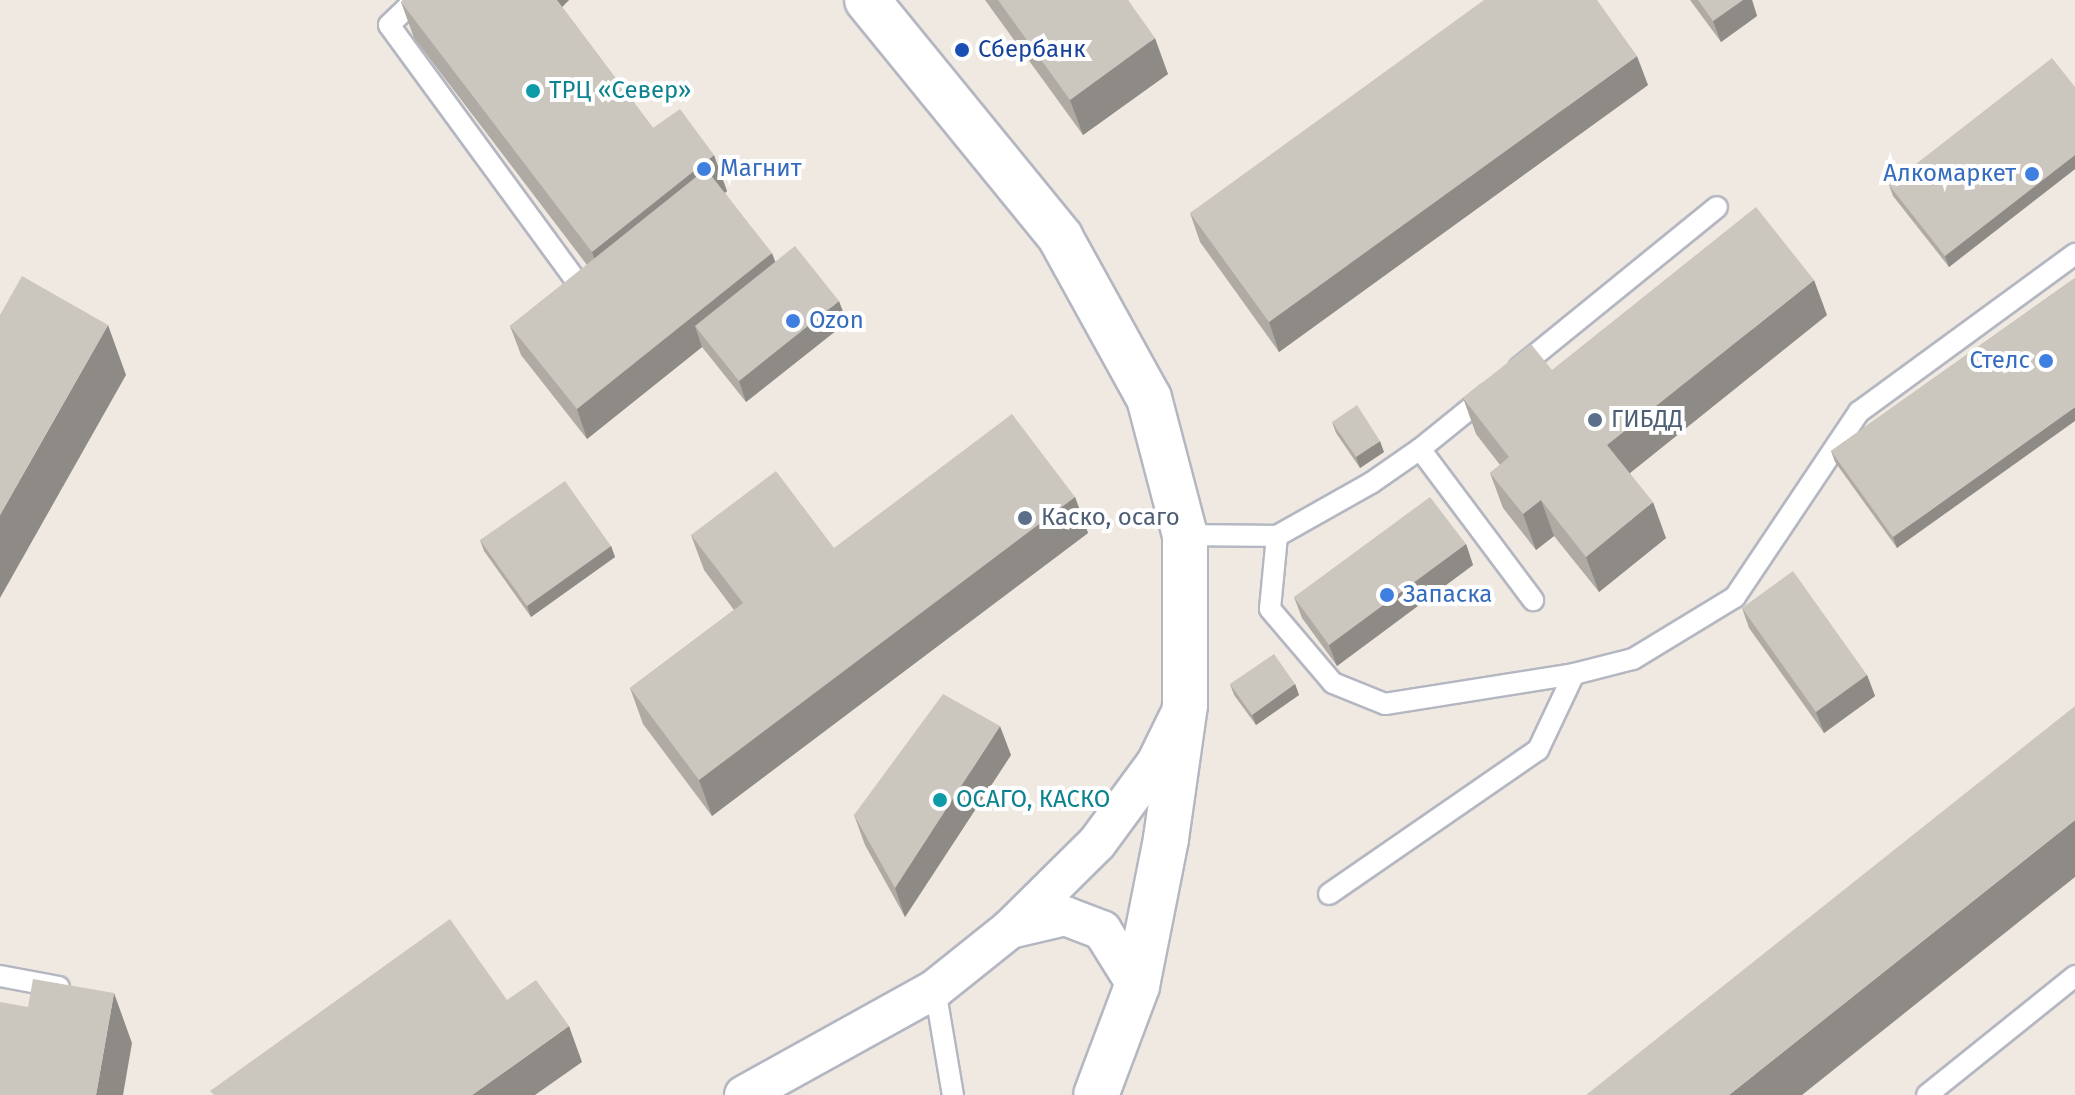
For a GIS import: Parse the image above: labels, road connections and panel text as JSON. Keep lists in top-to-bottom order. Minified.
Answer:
{"places":["Сбербанк","ТРЦ «Север»","Магнит","Алкомаркет","Ozon","Стелс","ГИБДД","Каско, осаго","Запаска","ОСАГО, КАСКО"]}
